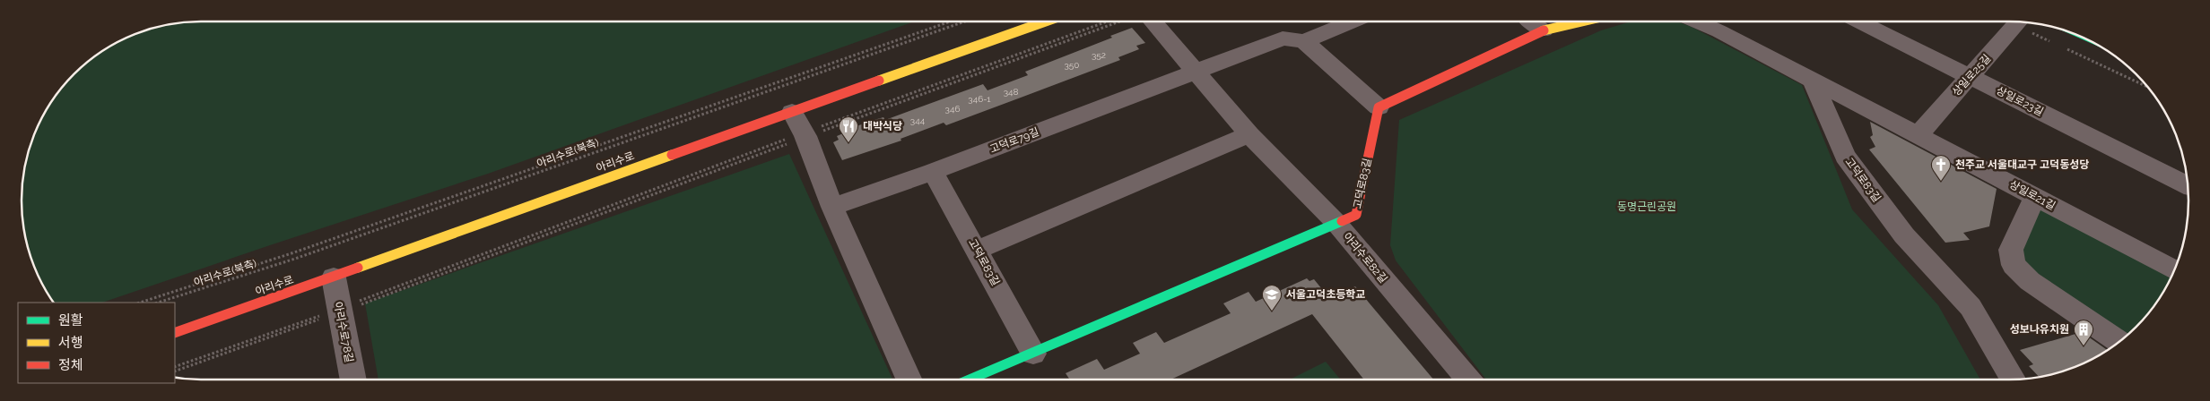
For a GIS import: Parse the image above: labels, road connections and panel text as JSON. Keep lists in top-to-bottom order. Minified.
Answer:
{"streets":{"main road":["아리수로","고덕로83길"],"street":["상일로25길","상일로23길","고덕로79길","상일로21길","아리수로82길","아리수로78길"],"path":["아리수로(북측)"]},"crossings":[["상일로25길","상일로23길"],["상일로25길","상일로21길"],["고덕로79길","고덕로83길"],["고덕로79길","아리수로82길"],["아리수로","아리수로78길"],["고덕로83길","상일로21길"],["고덕로83길","아리수로82길"]],"parks":["동명근린공원"],"places":{"restaurant":["대박식당"],"church":["천주교 서울대교구 고덕동성당"],"school or university":["서울고덕초등학교"],"building":["성보나유치원"]},"house_numbers":["352","350","348","346-1","346","344"],"legend":["원활","서행","정체"]}
